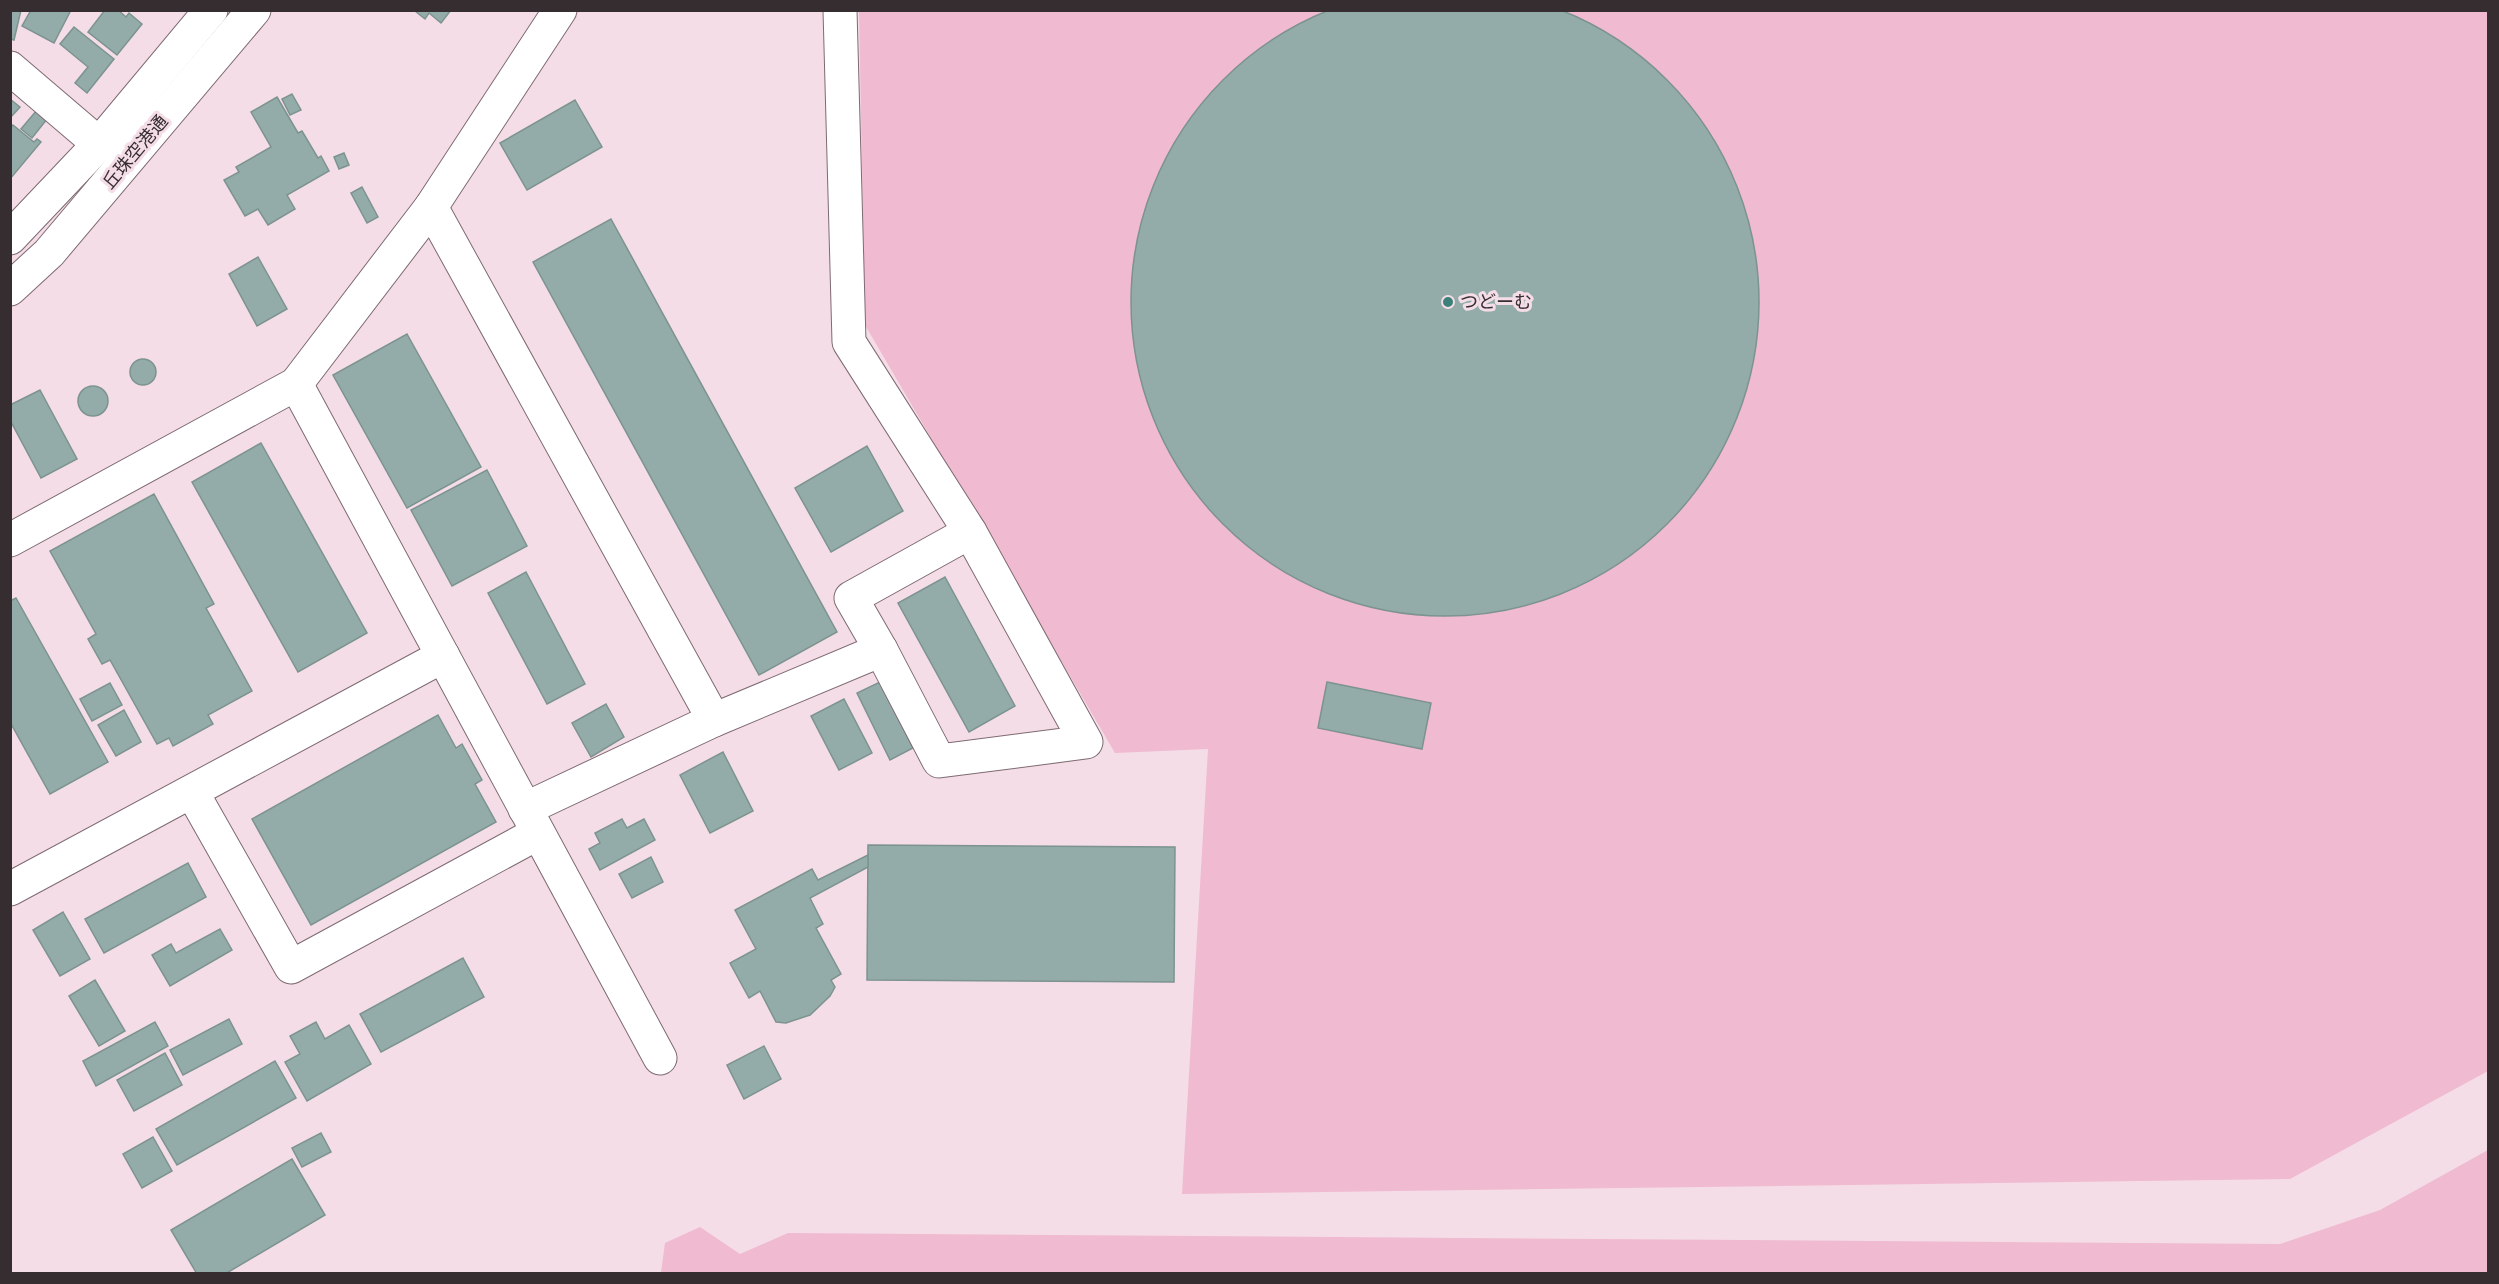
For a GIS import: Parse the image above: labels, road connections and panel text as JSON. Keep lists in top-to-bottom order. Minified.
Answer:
{"streets":{"main road":["丘珠空港通"]},"places":["つどーむ"]}
